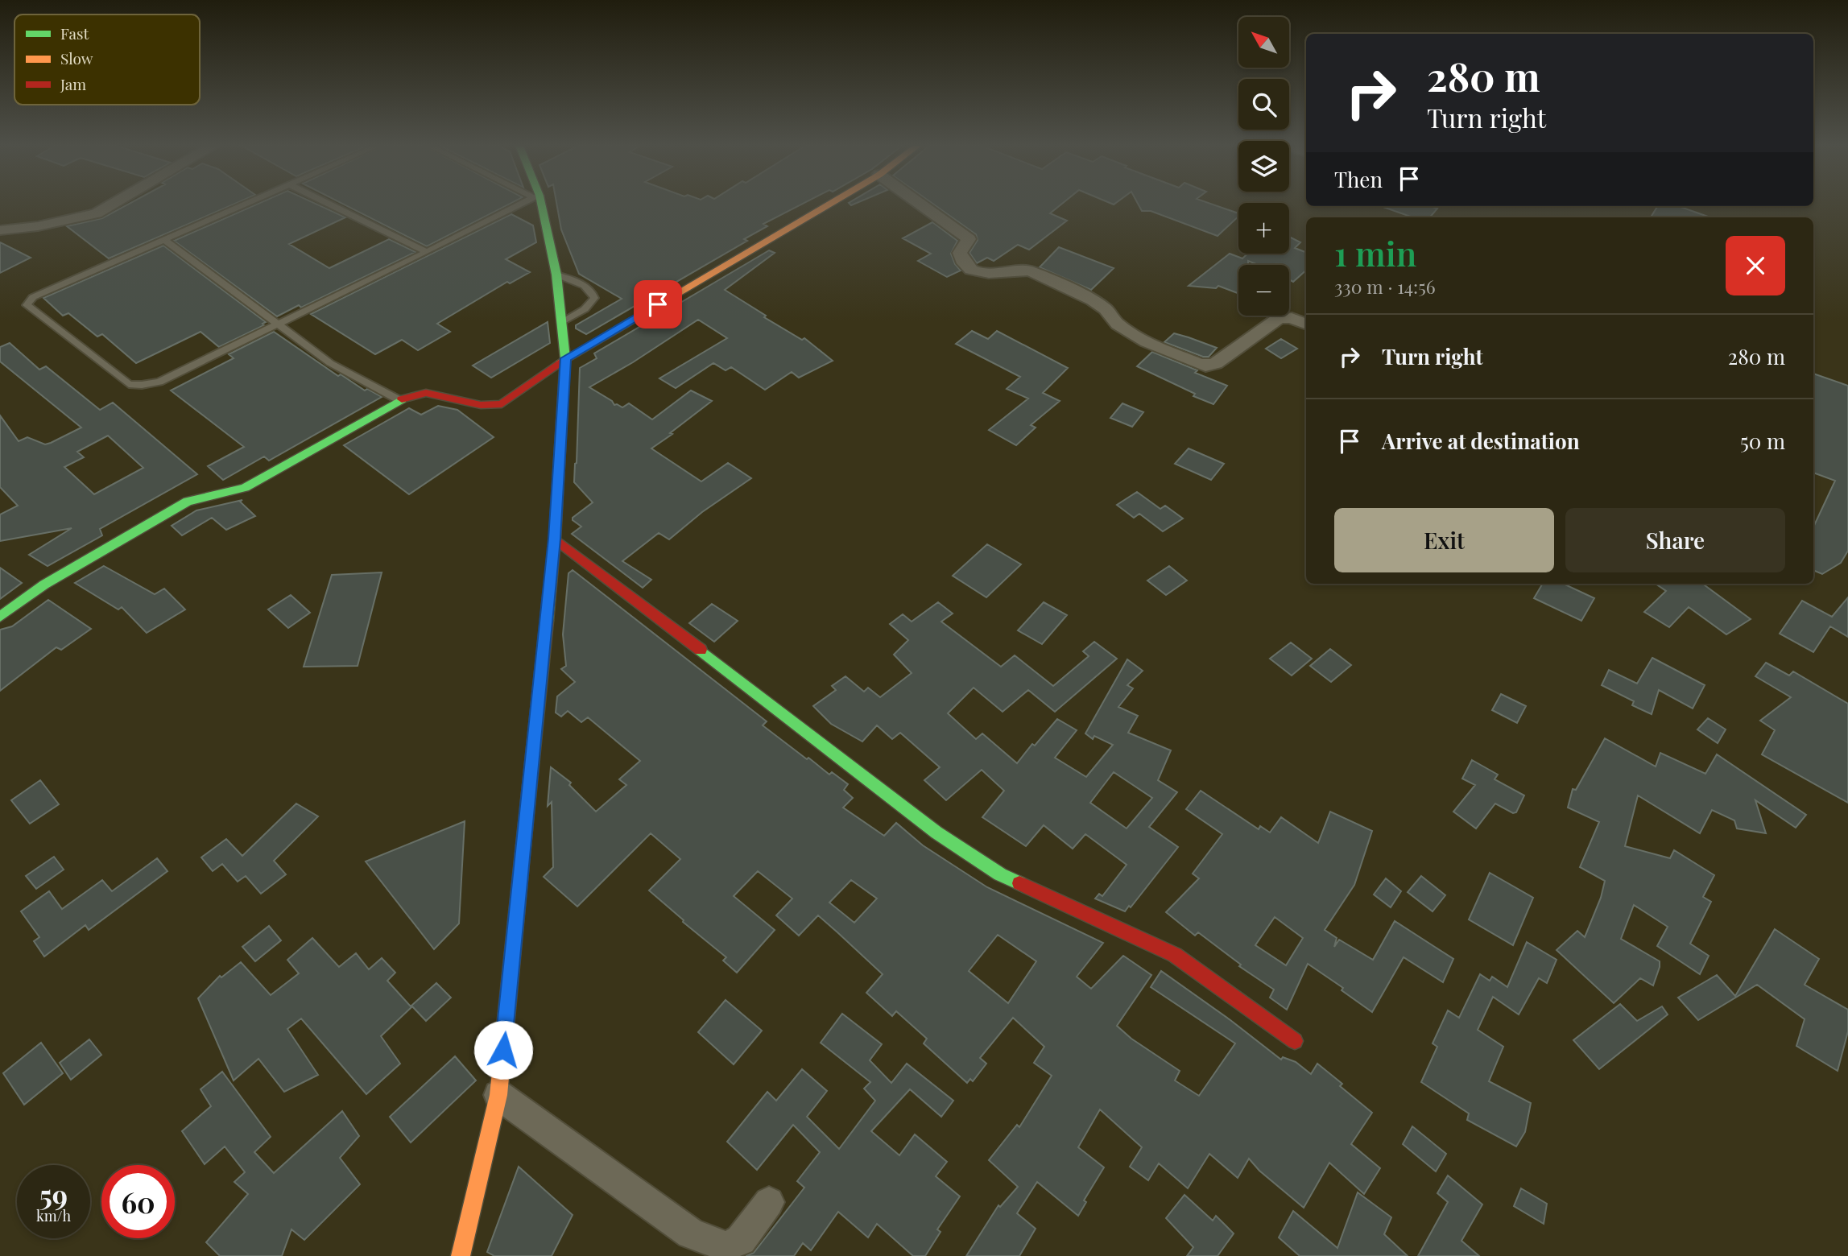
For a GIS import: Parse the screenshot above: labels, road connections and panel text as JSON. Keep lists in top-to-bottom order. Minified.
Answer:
{"legend":["Fast","Slow","Jam"],"north":"top left","page":{"map_buttons":["+","−"],"turn":["280 m","Turn right"],"then":"Then","heading":["1 min","330 m · 14:56"],"list":[{"name":"Turn right","value":"280 m"},{"name":"Arrive at destination","value":"50 m"}],"buttons":["Exit","Share"],"speed":"59 km/h","limit":"60"}}
